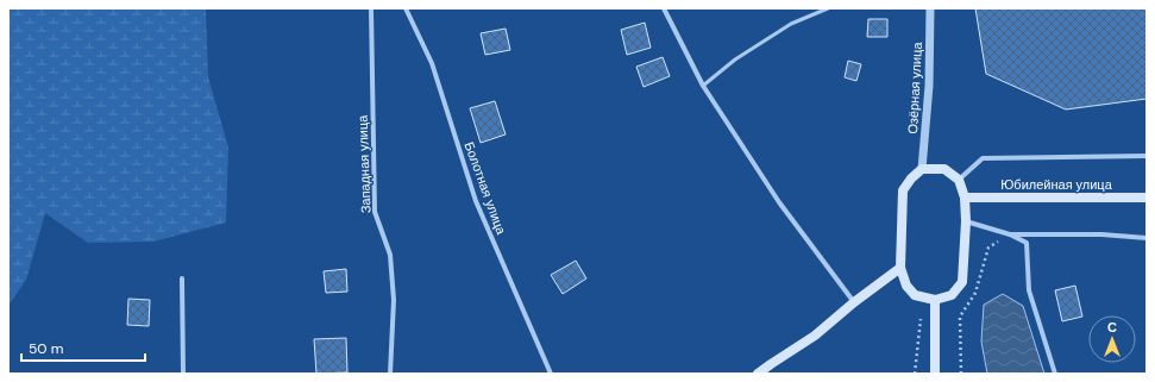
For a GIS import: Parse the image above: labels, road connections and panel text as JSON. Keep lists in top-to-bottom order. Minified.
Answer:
{"streets":{"main road":["Юбилейная улица"],"street":["Озёрная улица","Западная улица","Болотная улица"]},"scale_bar":"50 m","north":"top"}
